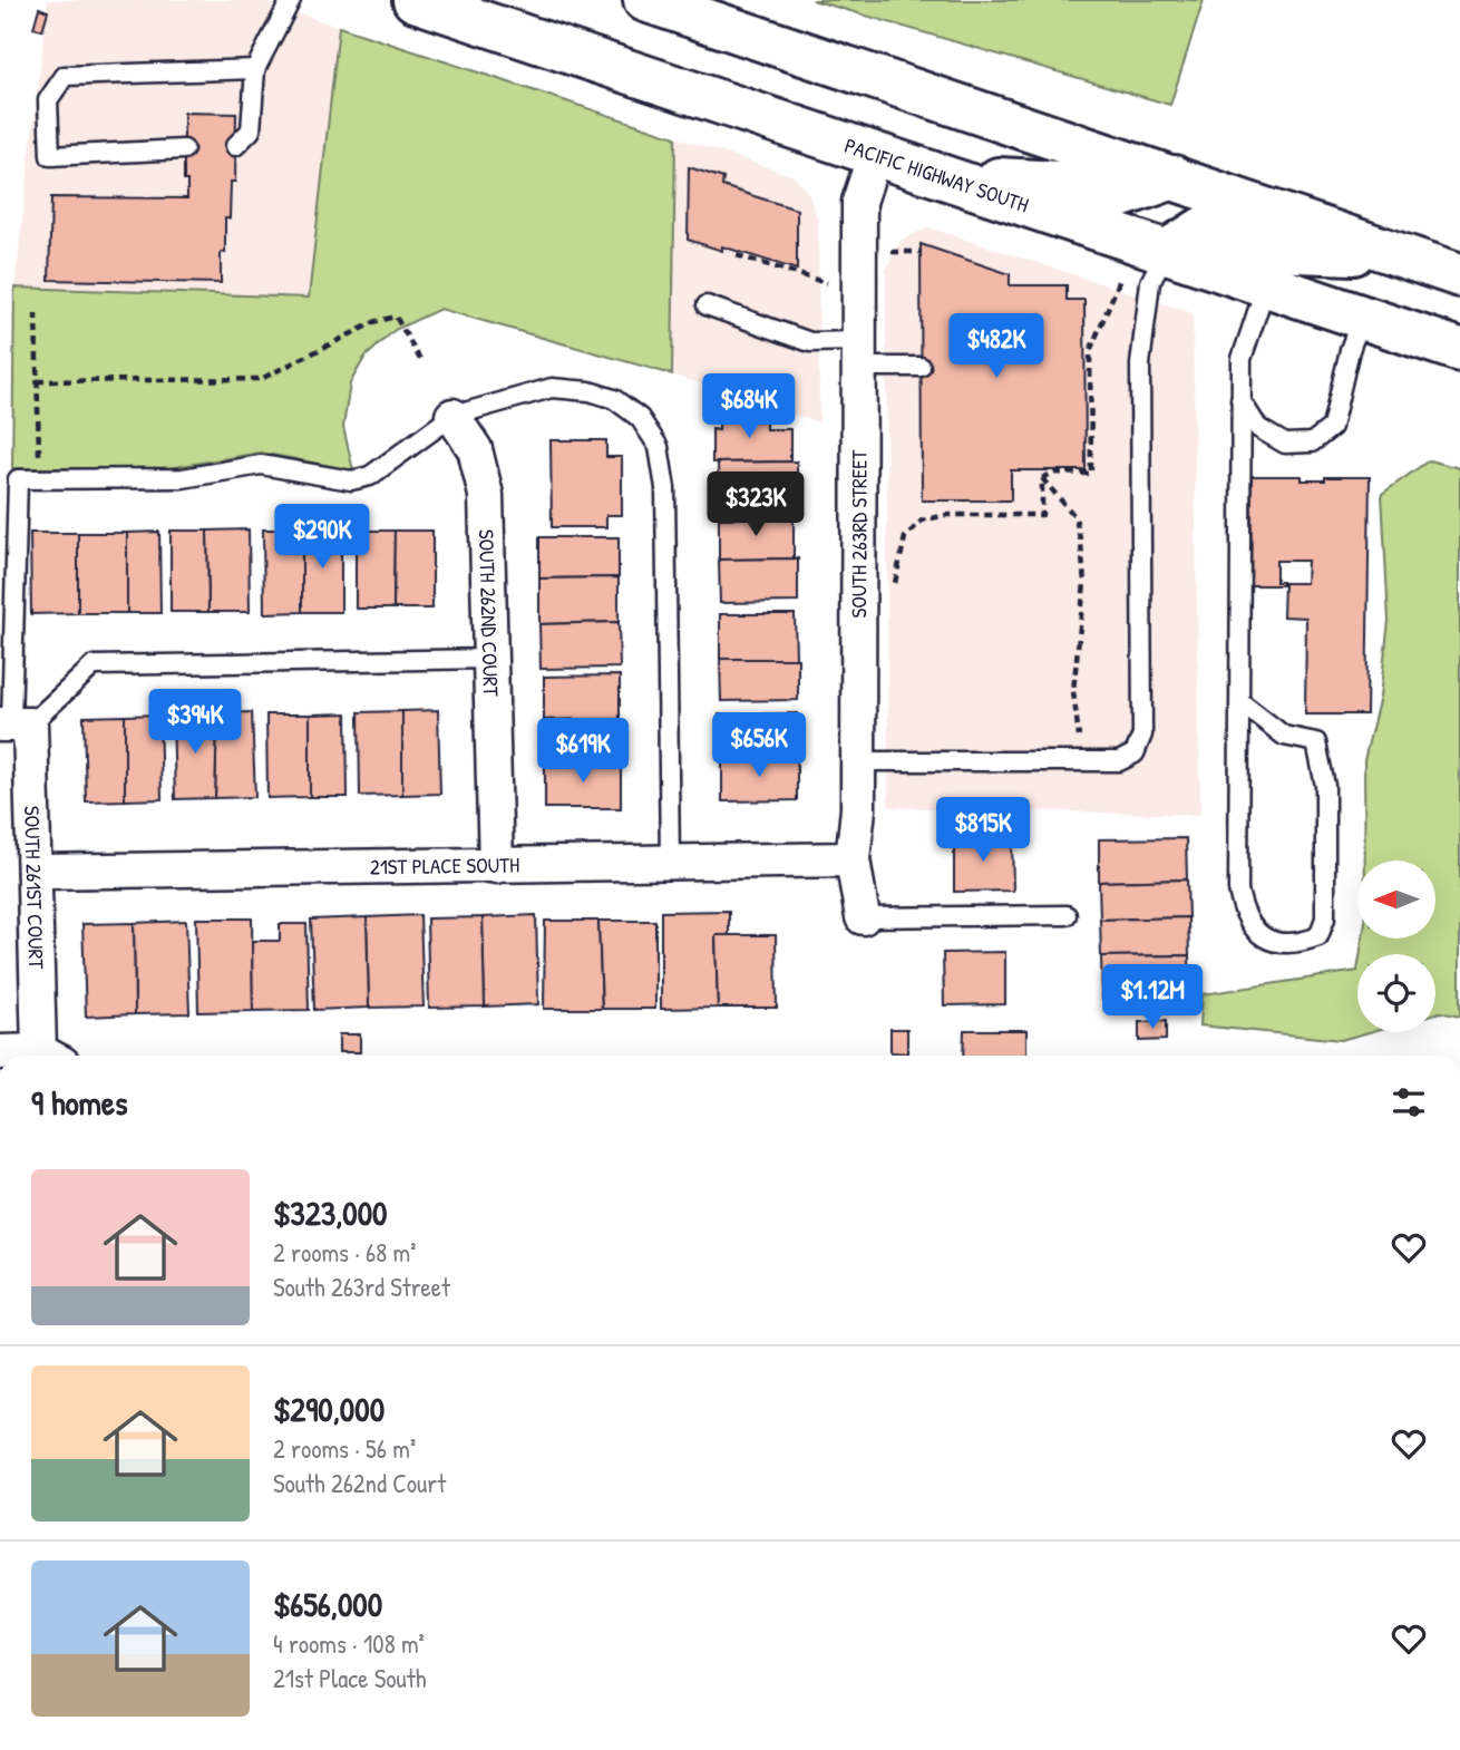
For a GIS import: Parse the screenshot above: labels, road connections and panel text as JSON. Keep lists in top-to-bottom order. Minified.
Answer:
{"streets":{"main road":["PACIFIC HIGHWAY SOUTH"],"street":["SOUTH 263RD STREET","SOUTH 262ND COURT","21ST PLACE SOUTH","SOUTH 261ST COURT"]},"crossings":[["PACIFIC HIGHWAY SOUTH","SOUTH 263RD STREET"],["SOUTH 263RD STREET","21ST PLACE SOUTH"],["SOUTH 262ND COURT","21ST PLACE SOUTH"],["21ST PLACE SOUTH","SOUTH 261ST COURT"]],"north":"left","page":{"price":["$482K","$684K","$323K","$290K","$394K","$656K","$619K","$815K","$1.12M"],"heading":"9 homes","list":[{"name":"$323,000","note":"2 rooms · 68 m² · South 263rd Street"},{"name":"$290,000","note":"2 rooms · 56 m² · South 262nd Court"},{"name":"$656,000","note":"4 rooms · 108 m² · 21st Place South"}]}}
